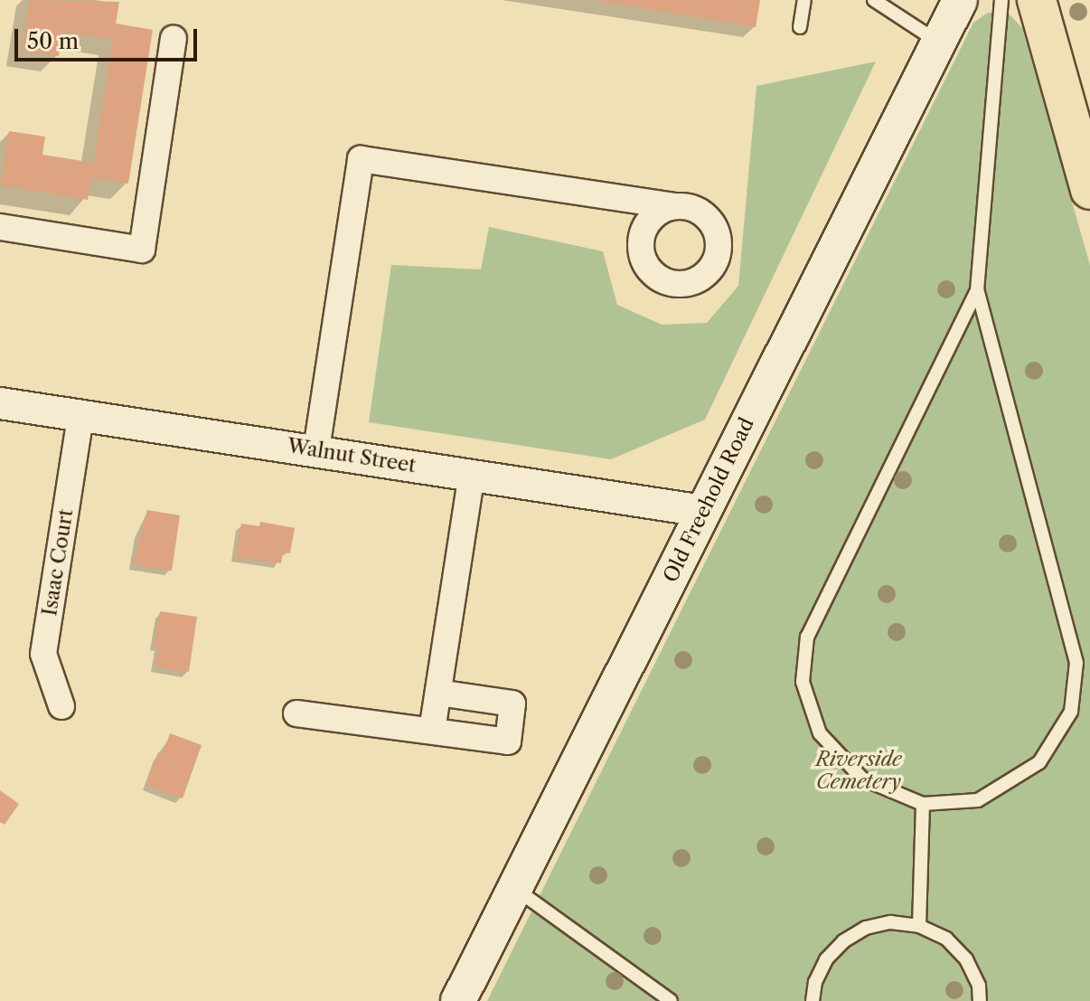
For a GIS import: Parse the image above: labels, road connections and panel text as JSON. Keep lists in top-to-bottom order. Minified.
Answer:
{"streets":{"main road":["Old Freehold Road"],"street":["Walnut Street","Isaac Court"]},"crossings":[["Walnut Street","Old Freehold Road"],["Walnut Street","Isaac Court"]],"parks":["Riverside Cemetery"],"scale_bar":"50 m"}
